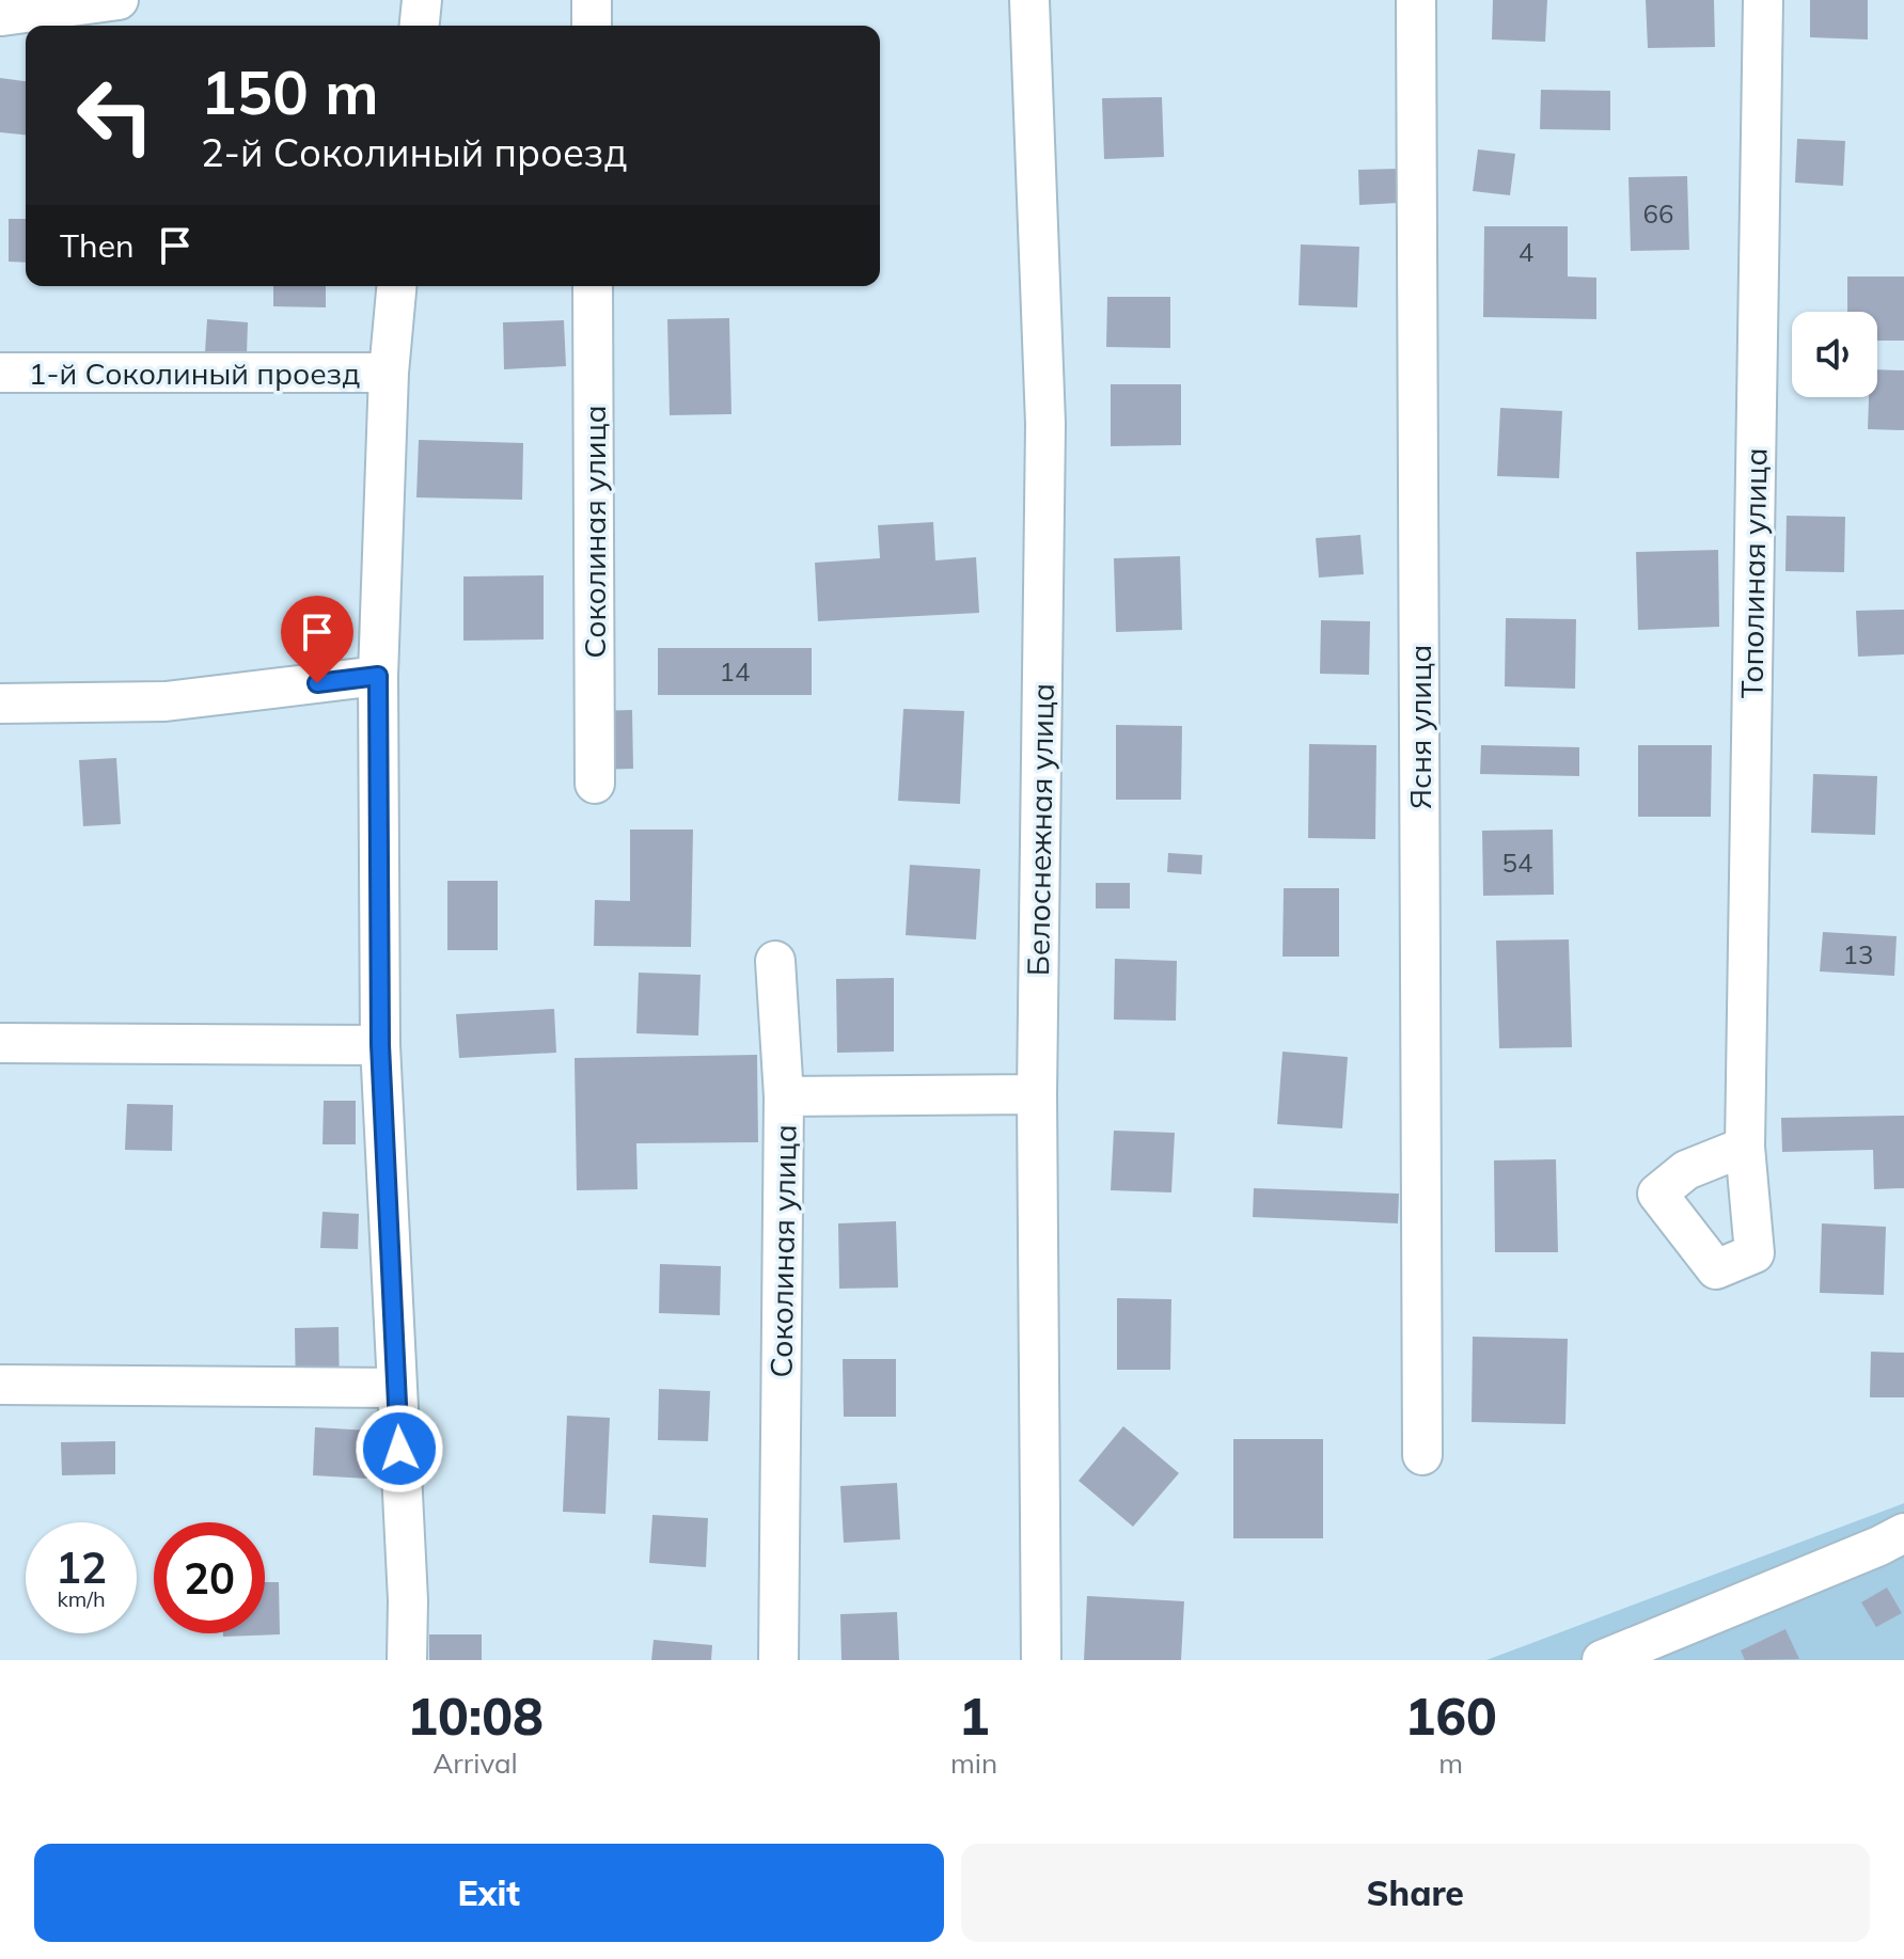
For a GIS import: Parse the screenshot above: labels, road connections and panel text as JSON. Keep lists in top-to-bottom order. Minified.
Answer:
{"streets":{"street":["1-й Соколиный проезд","Соколиная улица","Тополиная улица","Ясня улица","Белоснежная улица"]},"crossings":[["Соколиная улица","Белоснежная улица"]],"house_numbers":["66","4","14","54","13"],"page":{"turn":["150 m","2-й Соколиный проезд"],"then":"Then","speed":"12 km/h","limit":"20","eta":["10:08","Arrival","1","min","160","m"],"buttons":["Exit","Share"]}}
